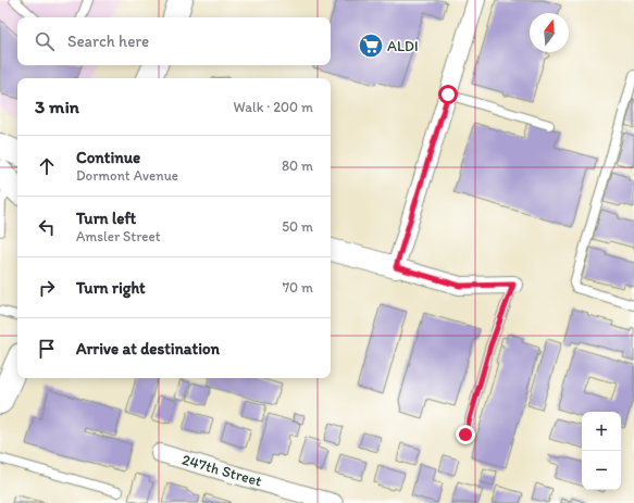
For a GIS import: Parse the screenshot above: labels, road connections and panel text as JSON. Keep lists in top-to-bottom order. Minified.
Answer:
{"streets":{"street":["247th Street"]},"places":{"supermarket":["ALDI"]},"north":"top","page":{"search":"Search here","heading":["3 min","Walk · 200 m"],"list":[["Continue","Dormont Avenue","80 m"],["Turn left","Amsler Street","50 m"],["Turn right","70 m"],"Arrive at destination"],"map_buttons":["+","−"]}}
